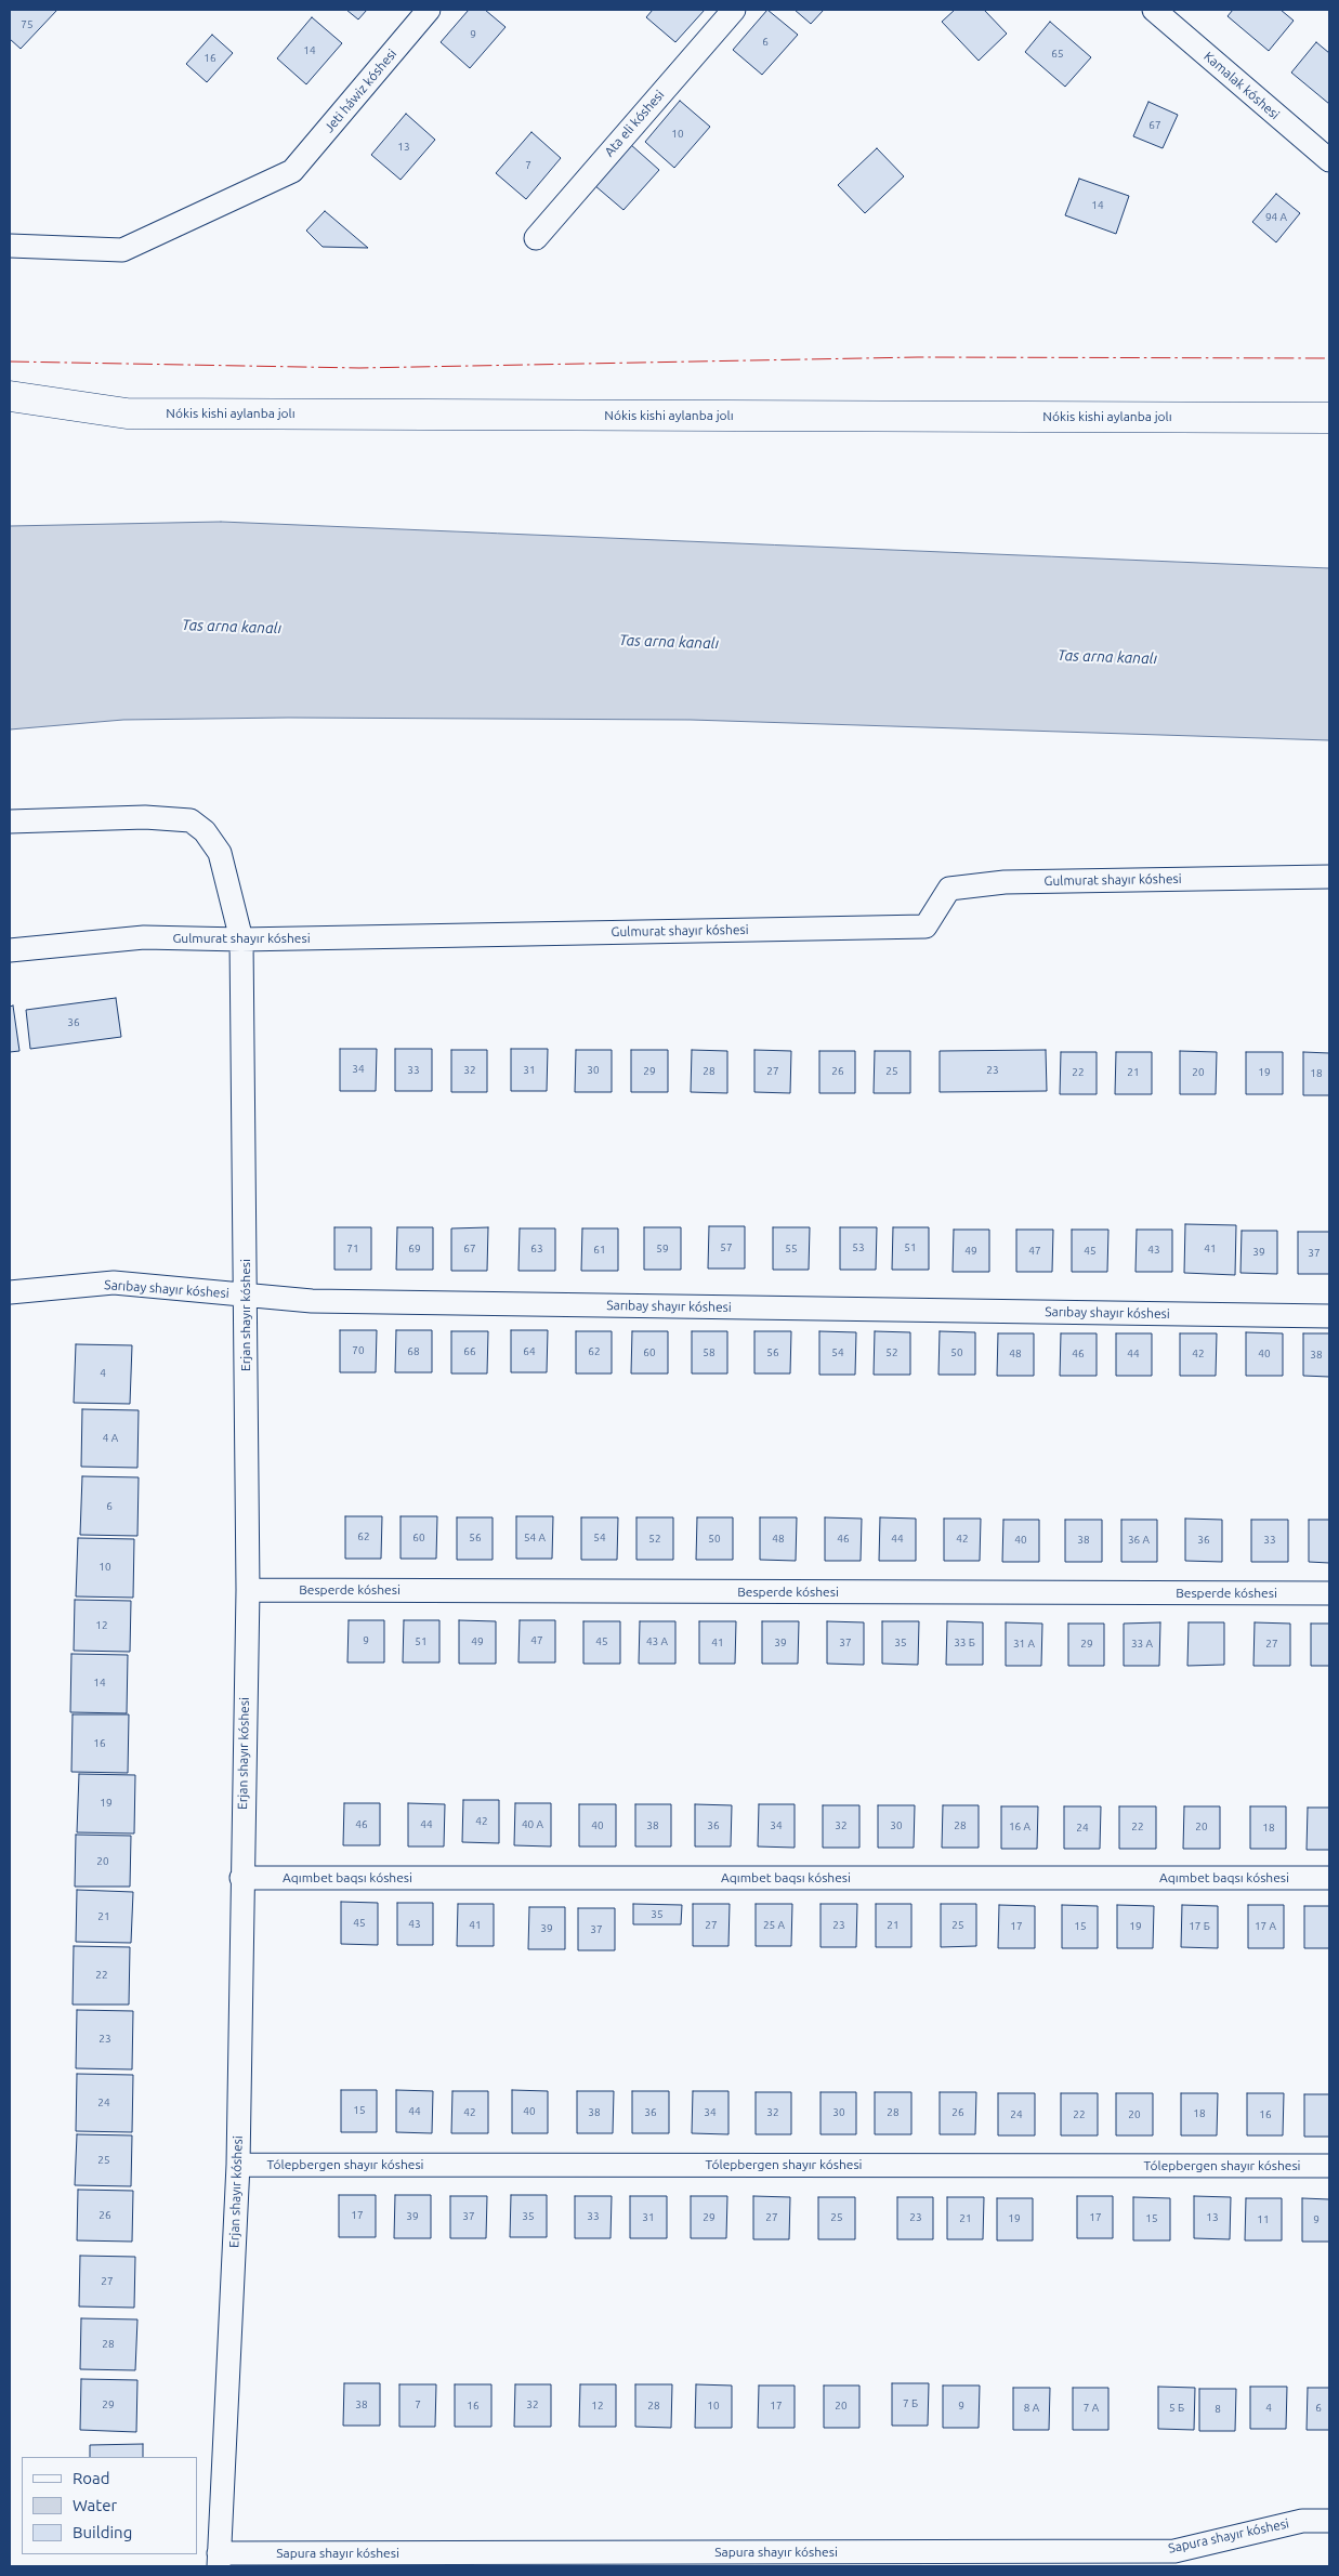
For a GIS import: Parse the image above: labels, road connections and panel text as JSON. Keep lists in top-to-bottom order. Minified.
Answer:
{"streets":{"main road":["Nókis kishi aylanba jolı"],"street":["Kamalak kóshesi","Jeti háwiz kóshesi","Ata eli kóshesi","Gulmurat shayır kóshesi","Sarıbay shayır kóshesi","Erjan shayır kóshesi","Besperde kóshesi","Aqımbet baqsı kóshesi","Tólepbergen shayır kóshesi","Sapura shayır kóshesi"]},"crossings":[["Gulmurat shayır kóshesi","Erjan shayır kóshesi"],["Sarıbay shayır kóshesi","Erjan shayır kóshesi"],["Erjan shayır kóshesi","Besperde kóshesi"],["Erjan shayır kóshesi","Aqımbet baqsı kóshesi"],["Erjan shayır kóshesi","Tólepbergen shayır kóshesi"],["Erjan shayır kóshesi","Sapura shayır kóshesi"]],"water":["Tas arna kanalı"],"house_numbers":["75","9","6","14","65","16","67","10","13","7","14","94 А","36","34","33","32","31","30","23","29","28","27","26","25","22","21","20","19","18","57","53","51","71","69","67","63","59","55","41","61","43","49","47","45","39","37","70","68","66","64","62","60","58","56","54","52","50","48","46","44","42","40","38","4","4 А","6","62","60","56","54 А","54","52","50","48","46","44","42","40","38","36 А","36","33","10","12","9","47","51","49","45","43 А","41","39","37","35","33 Б","31 А","29","33 А","27","14","16","19","42","46","44","40 А","40","38","36","34","32","30","28","16 А","22","20","24","18","20","35","21","45","43","41","27","25 А","23","21","25","17","15","19","17 Б","17 А","39","37","22","23","24","15","44","40","42","38","36","34","32","30","28","26","18","24","22","20","16","25","26","17","39","37","35","33","31","29","27","25","23","17","13","21","19","15","11","9","27","28","7 Б","29","38","7","32","16","12","28","10","17","20","9","8 А","7 А","5 Б","4","6","8"],"legend":["Road","Water","Building"]}
